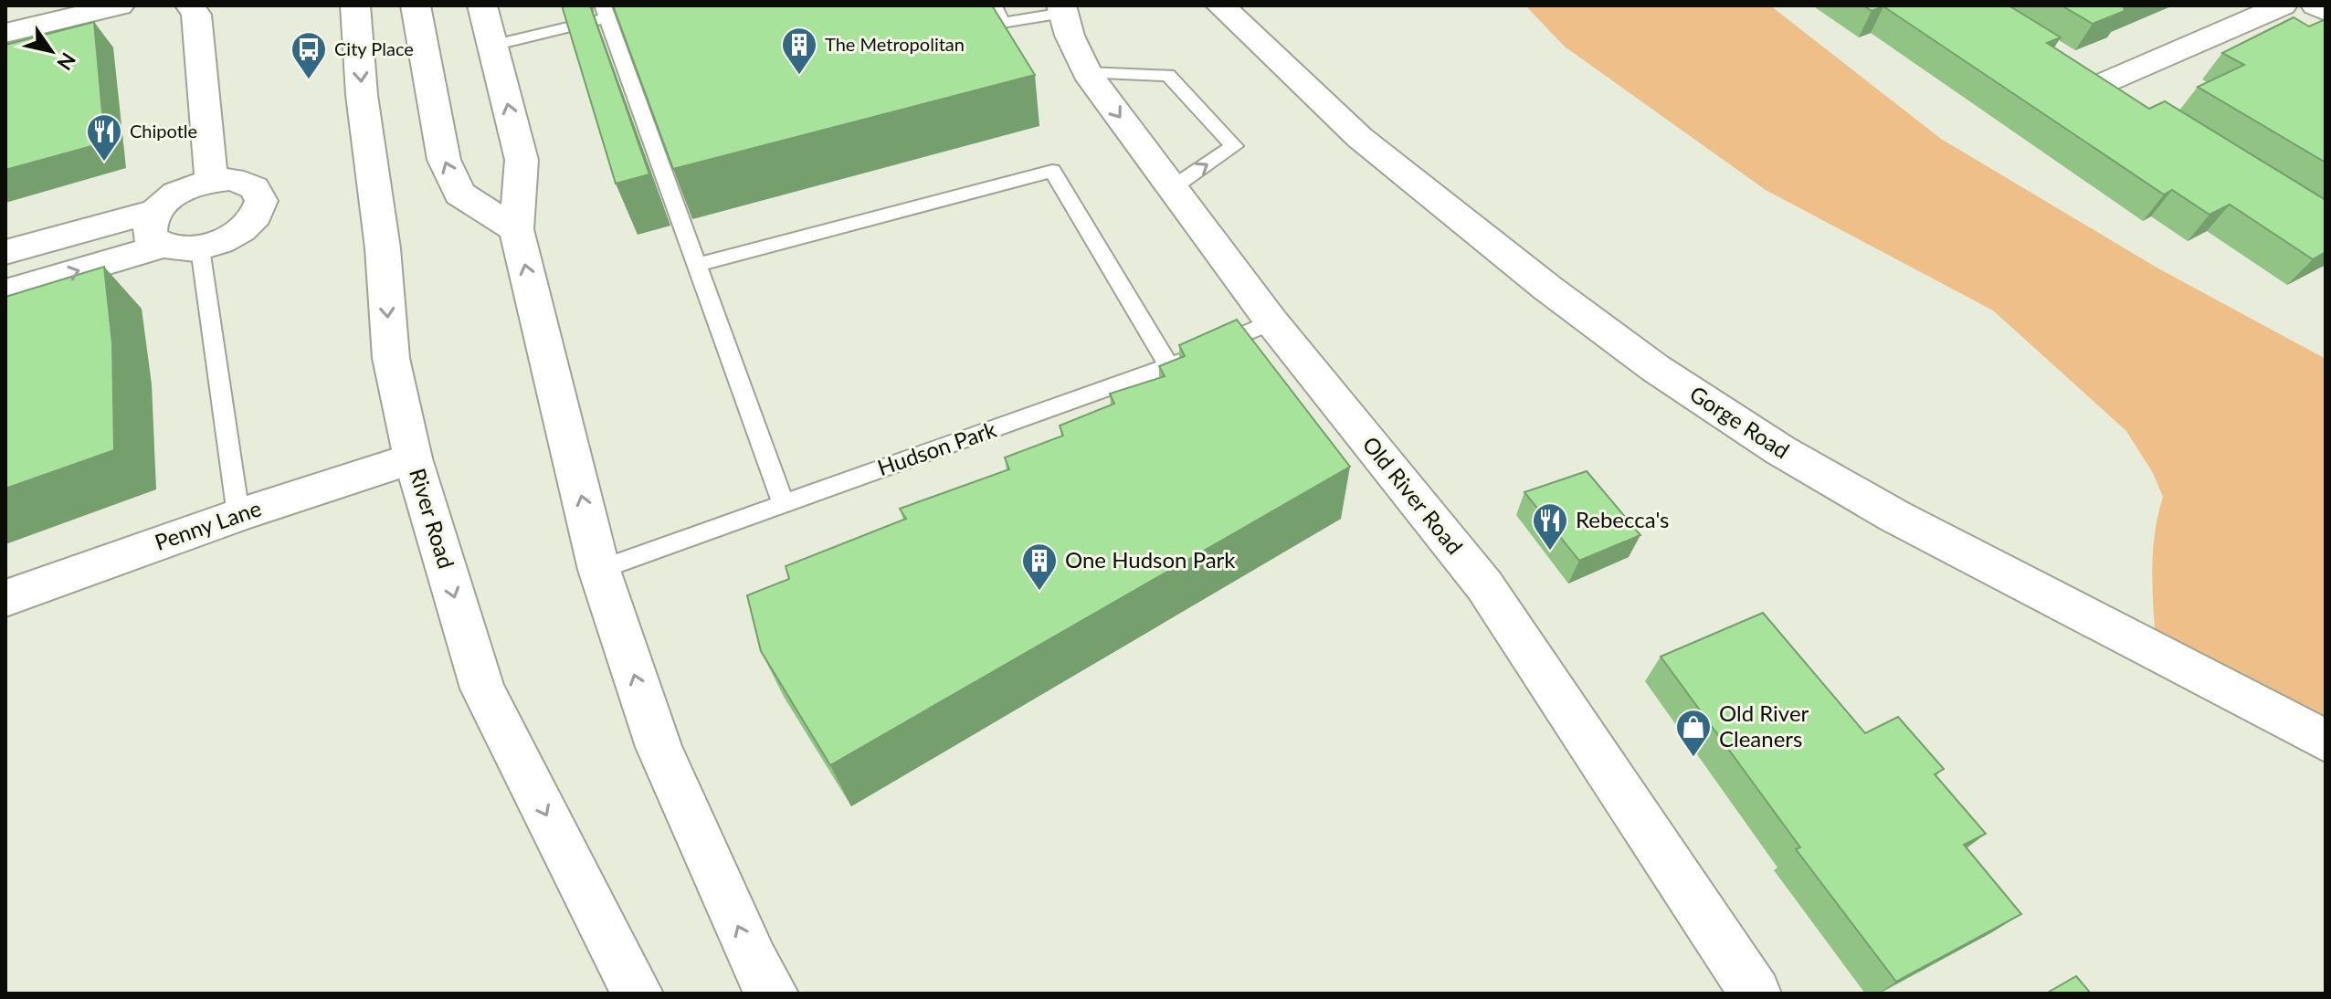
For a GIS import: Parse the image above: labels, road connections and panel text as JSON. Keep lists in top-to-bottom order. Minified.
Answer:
{"streets":{"main road":["Gorge Road","Old River Road","River Road","Penny Lane"],"lane":["Hudson Park"]},"crossings":[["Hudson Park","Old River Road"],["River Road","Penny Lane"]],"places":{"building":["The Metropolitan","One Hudson Park"],"bus stop":["City Place"],"restaurant":["Chipotle","Rebecca's"],"shop":["Old River Cleaners"]},"north":"bottom right"}
